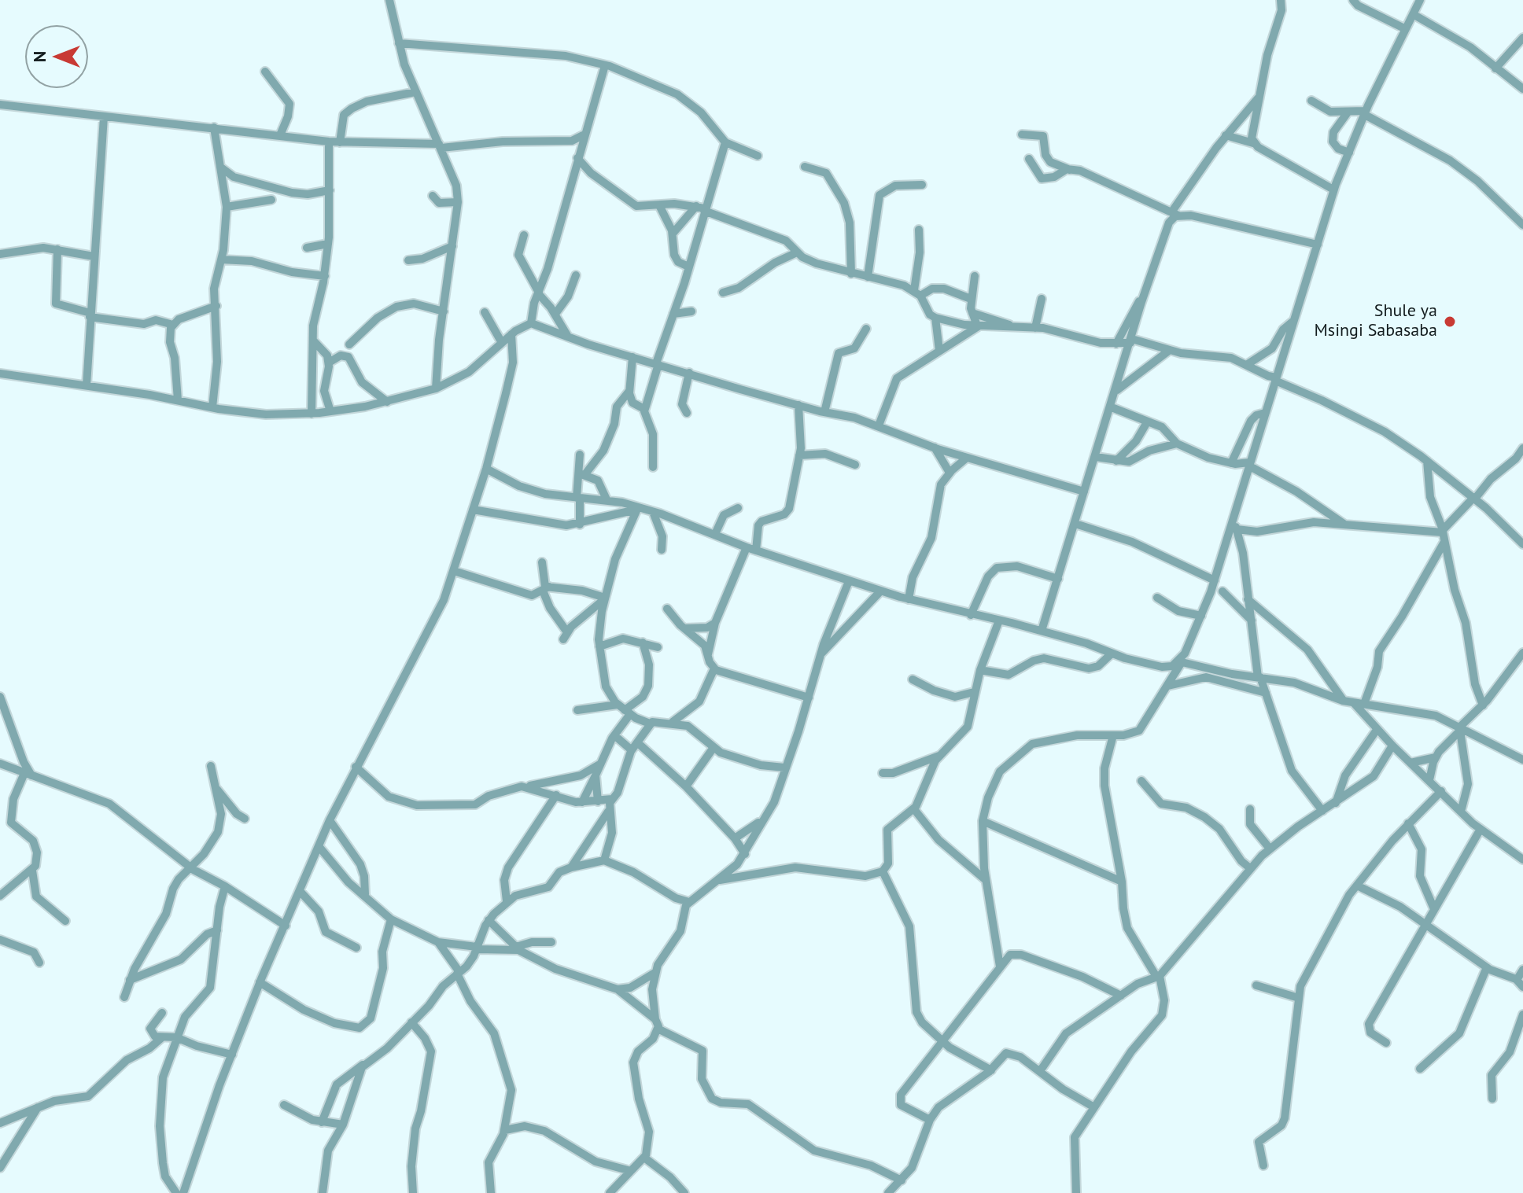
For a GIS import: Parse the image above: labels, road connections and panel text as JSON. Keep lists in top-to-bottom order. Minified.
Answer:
{"places":["Shule ya Msingi Sabasaba"],"north":"left"}
